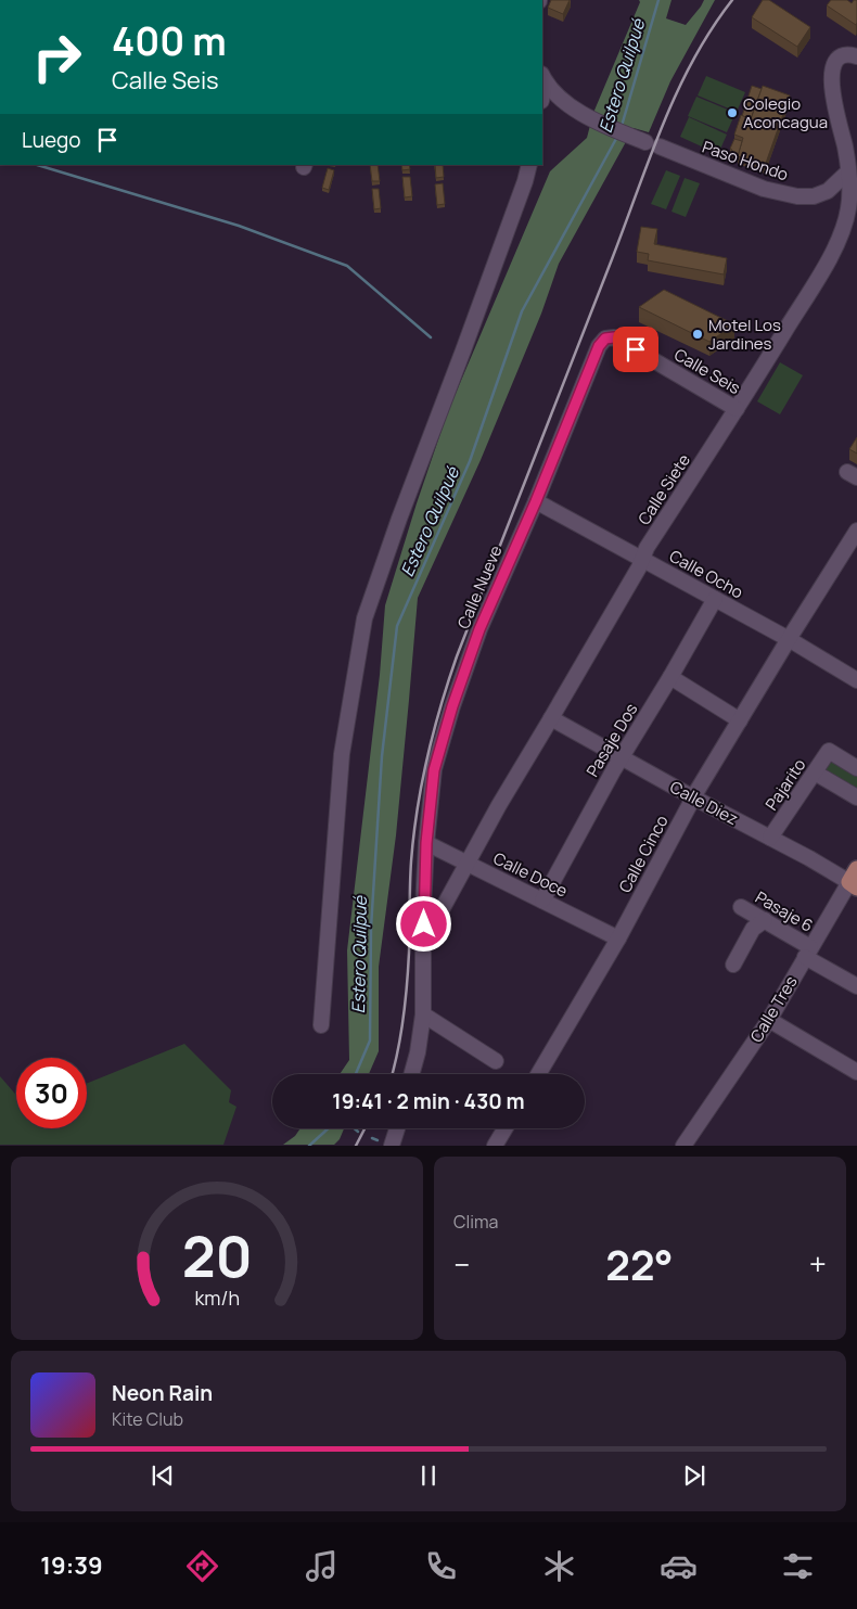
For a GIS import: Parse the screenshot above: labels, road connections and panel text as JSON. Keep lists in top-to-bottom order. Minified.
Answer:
{"streets":{"street":["Paso Hondo","Calle Seis","Calle Siete","Calle Ocho","Calle Nueve","Pasaje Dos","Pajarito","Calle Diez","Calle Cinco","Calle Doce","Pasaje 6","Calle Tres"]},"crossings":[["Paso Hondo","Calle Siete"],["Calle Seis","Calle Siete"],["Calle Seis","Calle Nueve"],["Calle Siete","Calle Ocho"],["Calle Siete","Calle Nueve"],["Calle Siete","Calle Diez"],["Calle Siete","Calle Doce"],["Calle Ocho","Calle Nueve"],["Calle Ocho","Pasaje Dos"],["Calle Ocho","Calle Cinco"],["Calle Nueve","Calle Doce"],["Pasaje Dos","Calle Diez"],["Pasaje Dos","Calle Doce"],["Pajarito","Calle Diez"],["Calle Diez","Calle Cinco"],["Calle Diez","Calle Tres"],["Calle Cinco","Calle Doce"],["Pasaje 6","Calle Tres"]],"water":["Estero Quilpué"],"places":["Colegio Aconcagua","Motel Los Jardines"],"page":{"turn":["400 m","Calle Seis"],"then":"Luego","limit":"30","trip":"19:41 · 2 min · 430 m","tile":"Clima","heat":["−","22°","+"],"song":["Neon Rain","Kite Club"],"tabs":"19:39","gauge":["20","km/h"]}}
